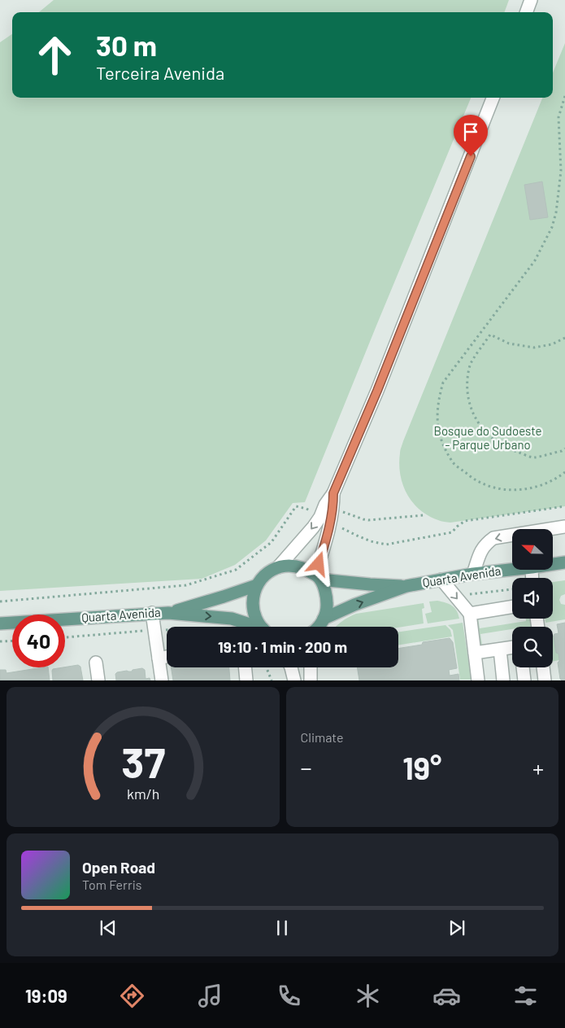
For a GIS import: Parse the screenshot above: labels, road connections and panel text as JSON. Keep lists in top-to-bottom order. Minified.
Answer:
{"streets":{"main road":["Quarta Avenida"]},"parks":["Bosque do Sudoeste - Parque Urbano"],"north":"left","page":{"turn":["30 m","Terceira Avenida"],"limit":"40","trip":"19:10 · 1 min · 200 m","tile":"Climate","heat":["−","19°","+"],"song":["Open Road","Tom Ferris"],"tabs":"19:09","gauge":["37","km/h"]}}
